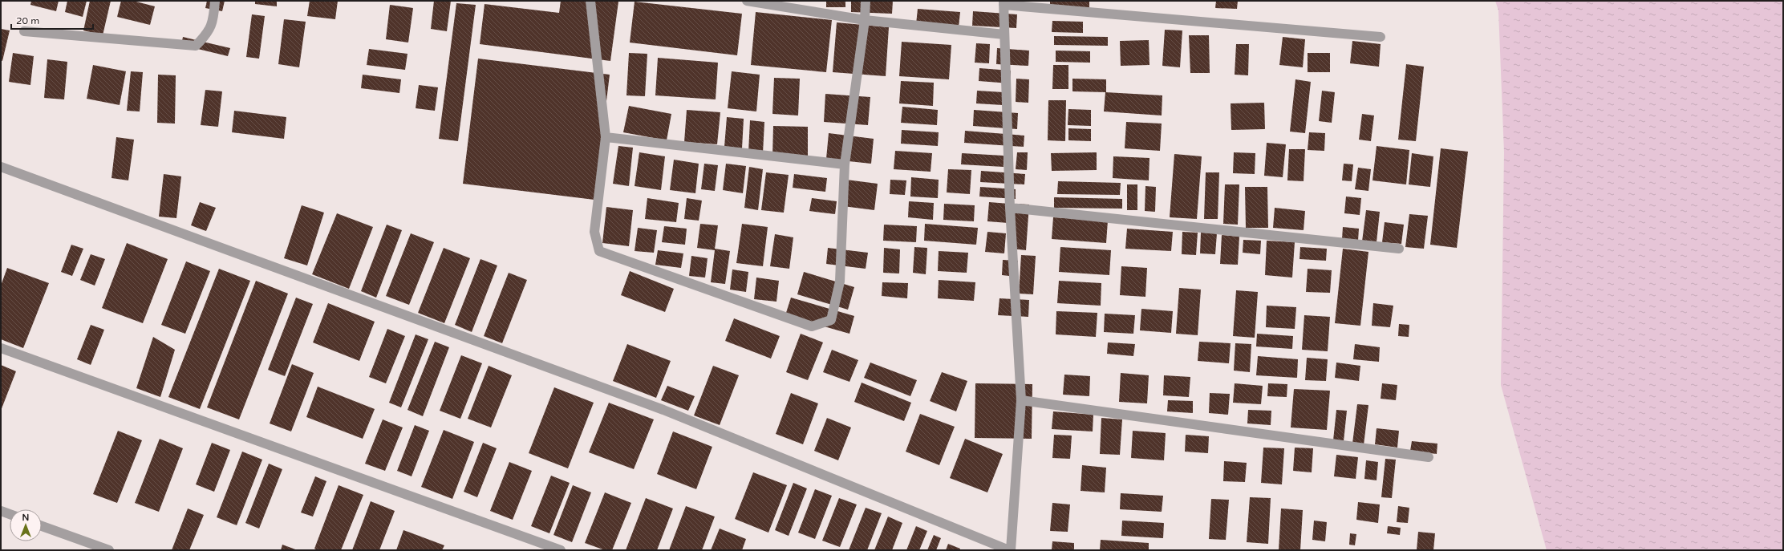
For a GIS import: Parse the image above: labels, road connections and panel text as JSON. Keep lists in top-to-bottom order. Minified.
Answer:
{"scale_bar":"20 m","north":"top"}
